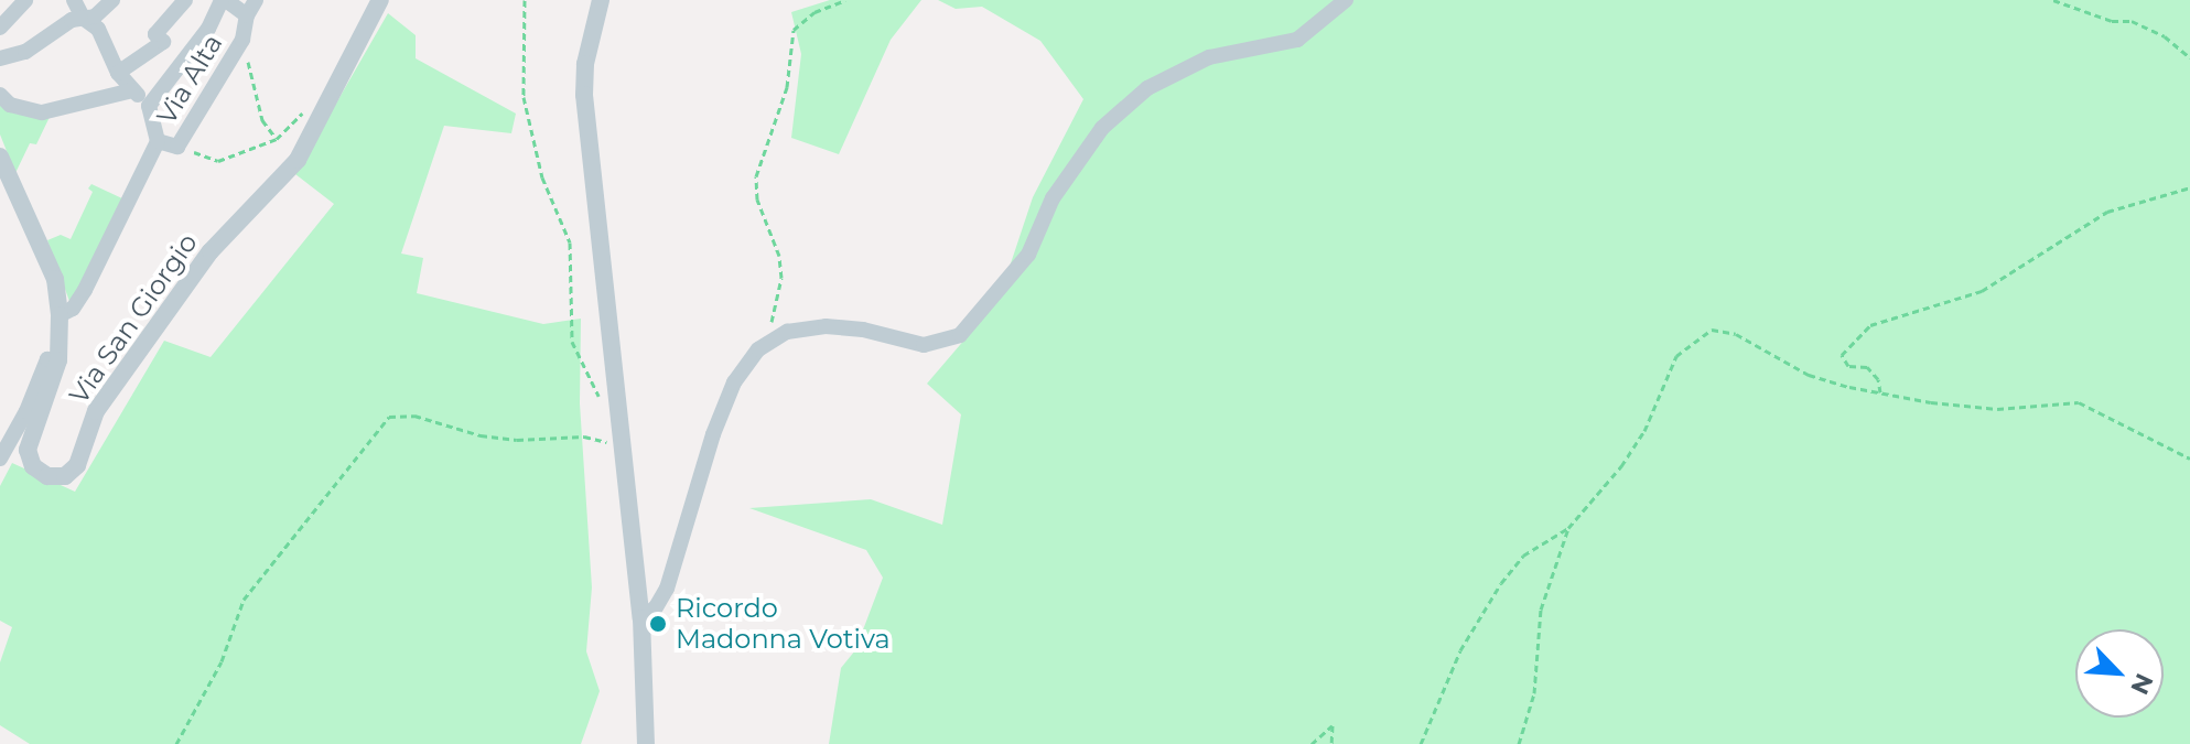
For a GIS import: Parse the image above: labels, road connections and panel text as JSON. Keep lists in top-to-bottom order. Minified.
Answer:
{"streets":{"street":["Via Alta","Via San Giorgio"]},"places":["Ricordo Madonna Votiva"],"north":"bottom right"}
